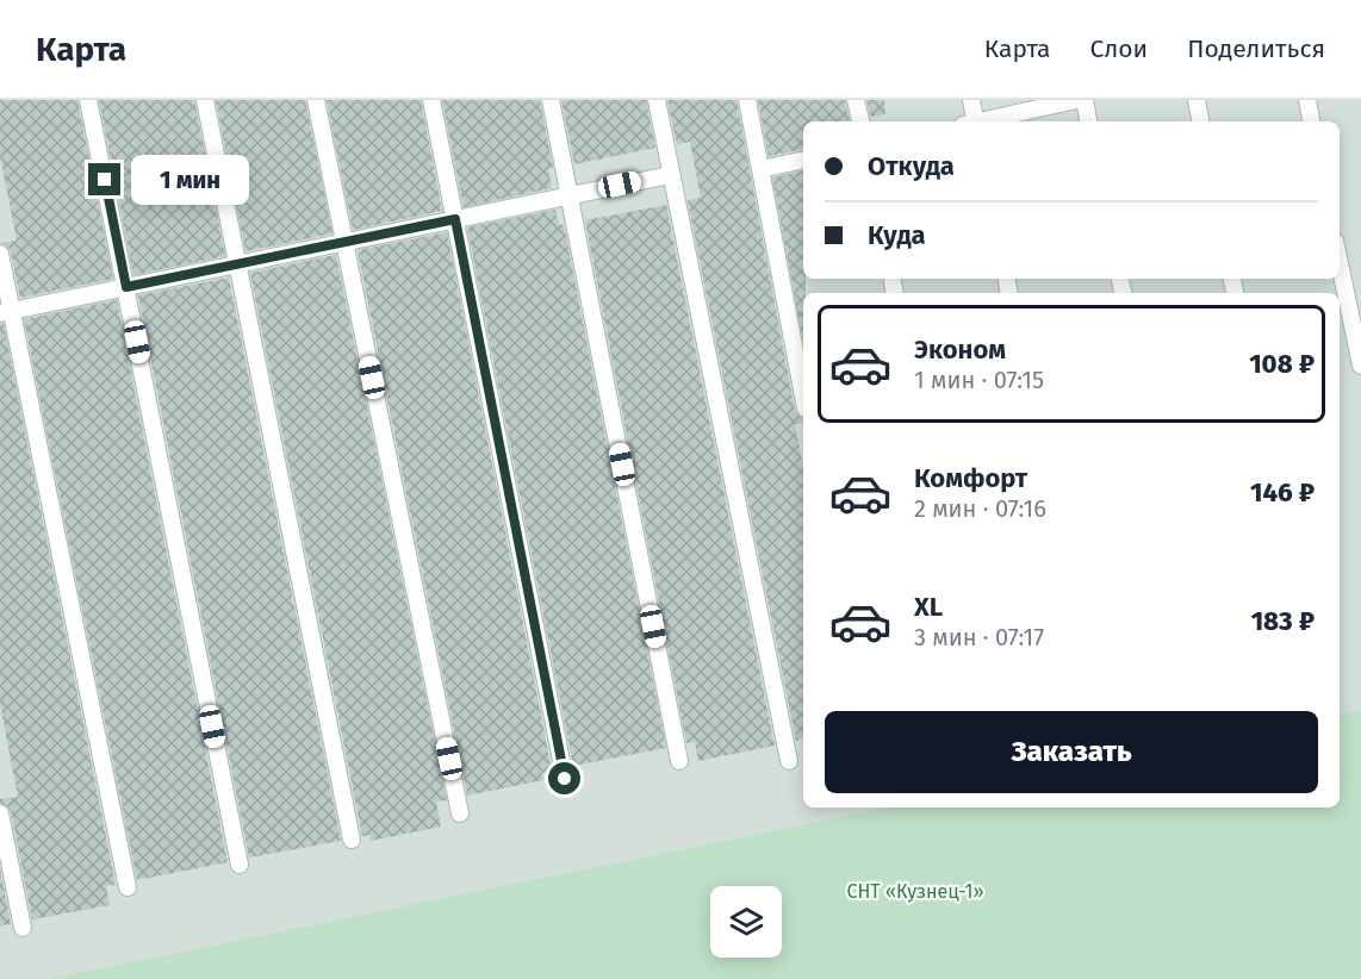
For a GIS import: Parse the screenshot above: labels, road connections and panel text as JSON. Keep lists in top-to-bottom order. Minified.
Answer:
{"parks":["СНТ «Кузнец-1»"],"page":{"header":"Карта","nav":["Карта","Слои","Поделиться"],"banner":["Откуда","Куда"],"bubble":"1 мин","list":[{"name":"Эконом","note":"1 мин · 07:15","value":"108 ₽"},{"name":"Комфорт","note":"2 мин · 07:16","value":"146 ₽"},{"name":"XL","note":"3 мин · 07:17","value":"183 ₽"}],"buttons":"Заказать"}}
